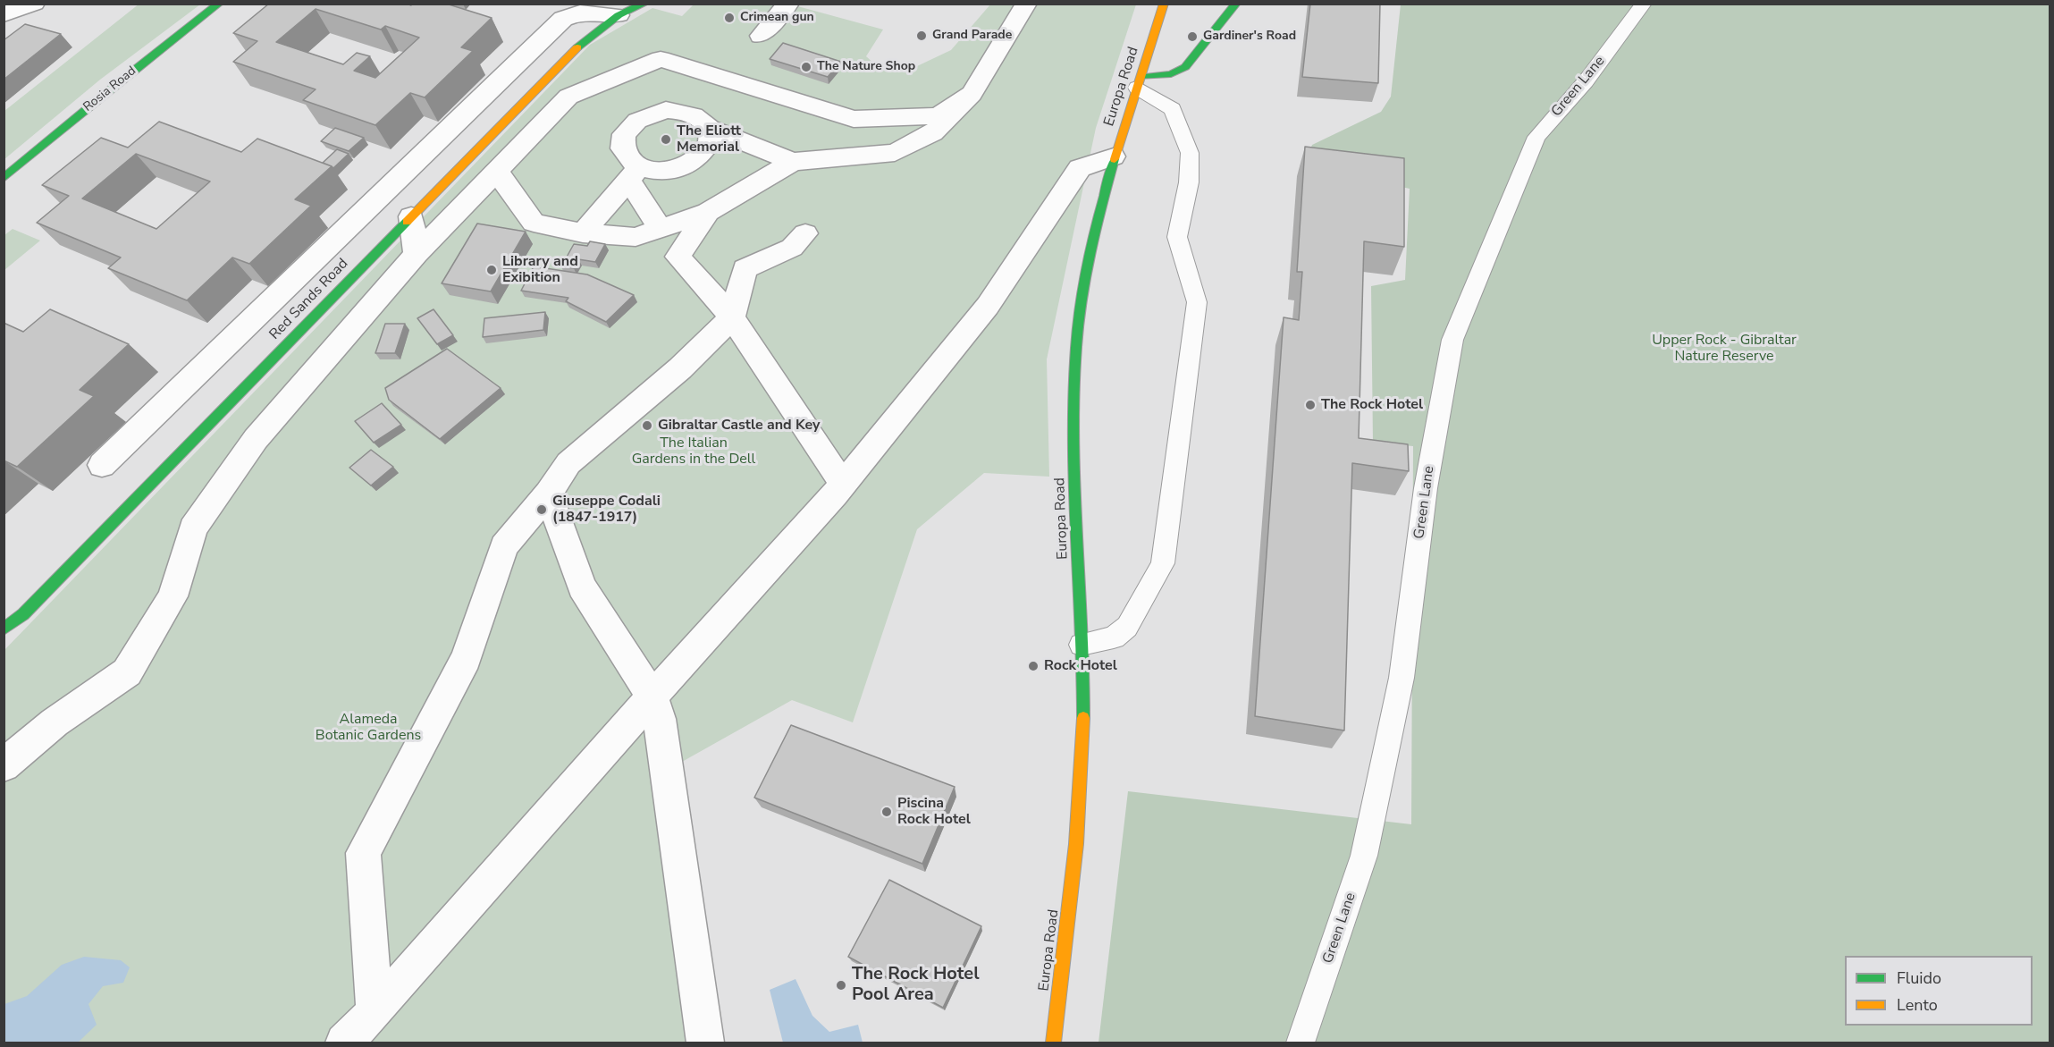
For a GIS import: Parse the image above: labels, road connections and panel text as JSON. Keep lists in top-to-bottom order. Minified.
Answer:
{"streets":{"main road":["Europa Road","Rosia Road","Red Sands Road"],"lane":["Green Lane"]},"parks":["Upper Rock - Gibraltar Nature Reserve","The Italian Gardens in the Dell","Alameda Botanic Gardens"],"places":["Crimean gun","Grand Parade","Gardiner's Road","The Nature Shop","The Eliott Memorial","Library and Exibition","The Rock Hotel","Gibraltar Castle and Key","Giuseppe Codali (1847-1917)","Rock Hotel","Piscina Rock Hotel","The Rock Hotel Pool Area"],"legend":["Fluido","Lento"]}
